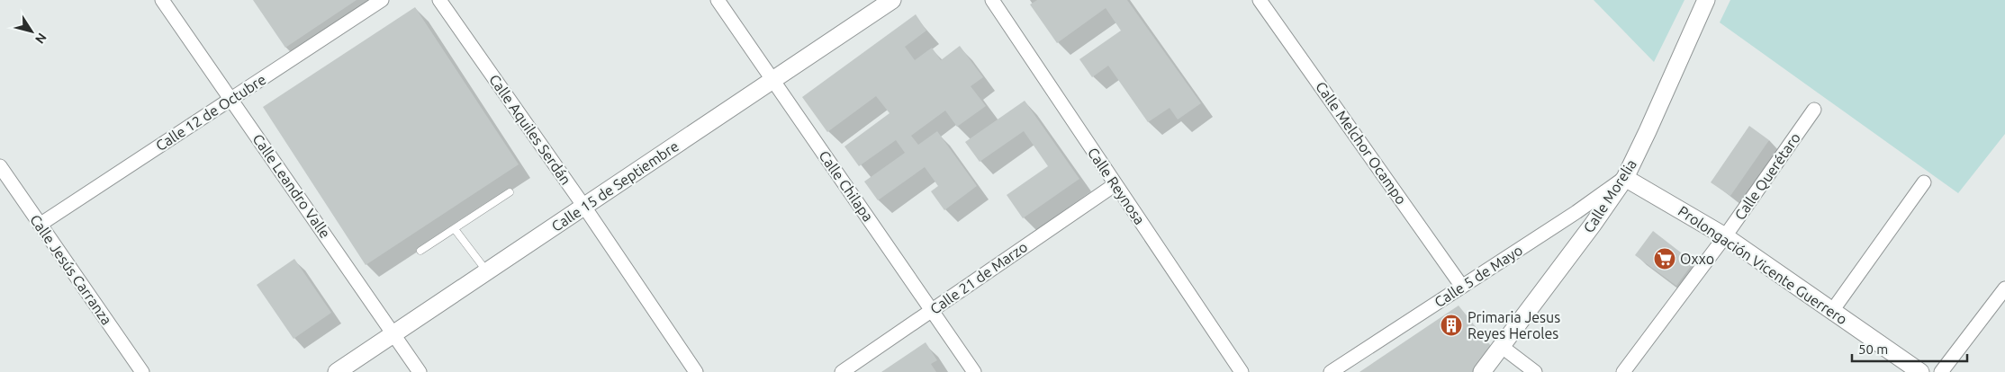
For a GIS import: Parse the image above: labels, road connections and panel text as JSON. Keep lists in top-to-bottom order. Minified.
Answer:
{"streets":{"street":["Calle 12 de Octubre","Calle Aquiles Serdán","Calle Melchor Ocampo","Calle Querétaro","Calle Leandro Valle","Calle 15 de Septiembre","Calle Chilapa","Calle Reynosa","Calle Morelia","Prolongación Vicente Guerrero","Calle Jesús Carranza","Calle 5 de Mayo","Calle 21 de Marzo"]},"crossings":[["Calle 12 de Octubre","Calle Leandro Valle"],["Calle 12 de Octubre","Calle Jesús Carranza"],["Calle Aquiles Serdán","Calle 15 de Septiembre"],["Calle Melchor Ocampo","Calle 5 de Mayo"],["Calle Querétaro","Prolongación Vicente Guerrero"],["Calle Leandro Valle","Calle 15 de Septiembre"],["Calle 15 de Septiembre","Calle Chilapa"],["Calle Chilapa","Calle 21 de Marzo"],["Calle Reynosa","Calle 21 de Marzo"],["Calle Morelia","Prolongación Vicente Guerrero"],["Calle Morelia","Calle 5 de Mayo"],["Prolongación Vicente Guerrero","Calle 5 de Mayo"]],"places":{"supermarket":["Oxxo"],"building":["Primaria Jesus Reyes Heroles"]},"scale_bar":"50 m","north":"bottom right"}
